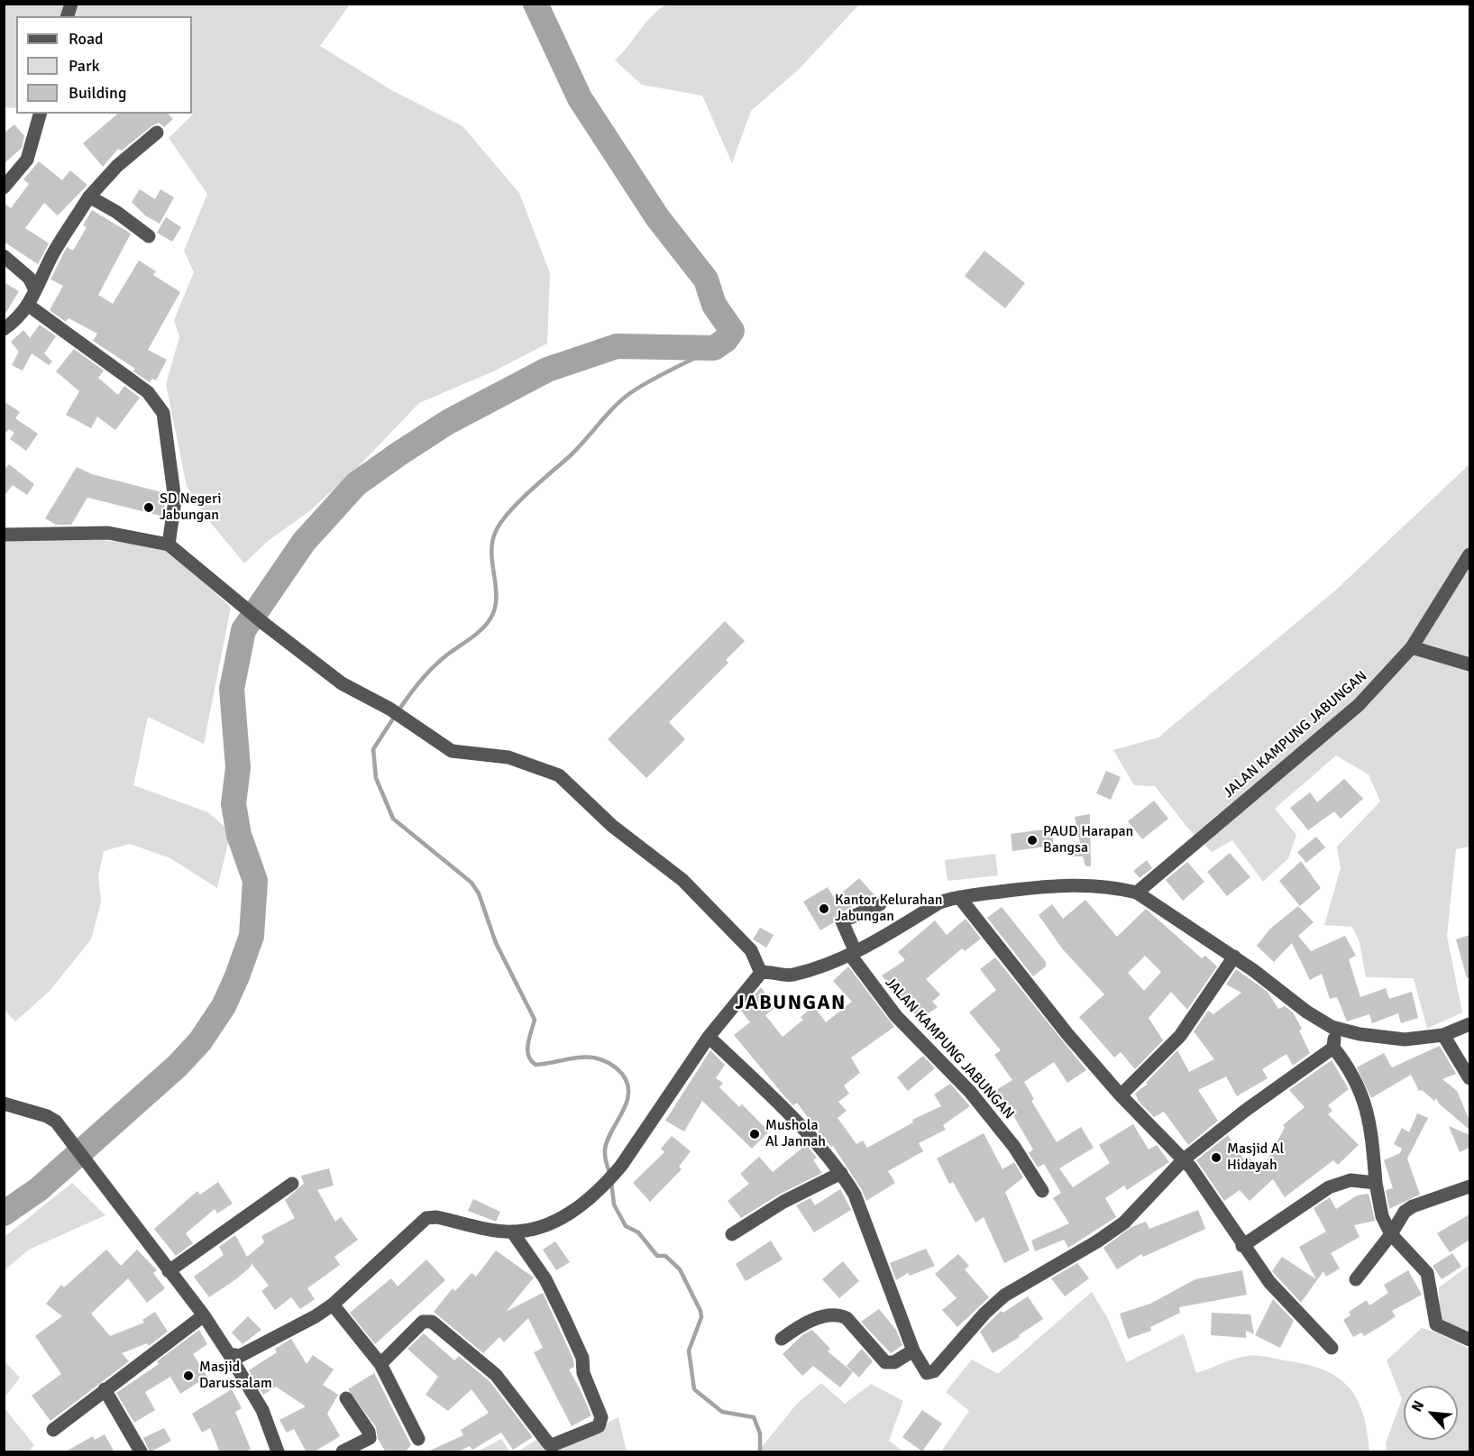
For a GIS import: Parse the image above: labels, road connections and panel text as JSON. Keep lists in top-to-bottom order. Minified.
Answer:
{"streets":{"street":["JALAN KAMPUNG JABUNGAN"]},"districts":["JABUNGAN"],"places":["SD Negeri Jabungan","PAUD Harapan Bangsa","Kantor Kelurahan Jabungan","Mushola Al Jannah","Masjid Al Hidayah","Masjid Darussalam"],"legend":["Road","Park","Building"],"north":"top left"}
